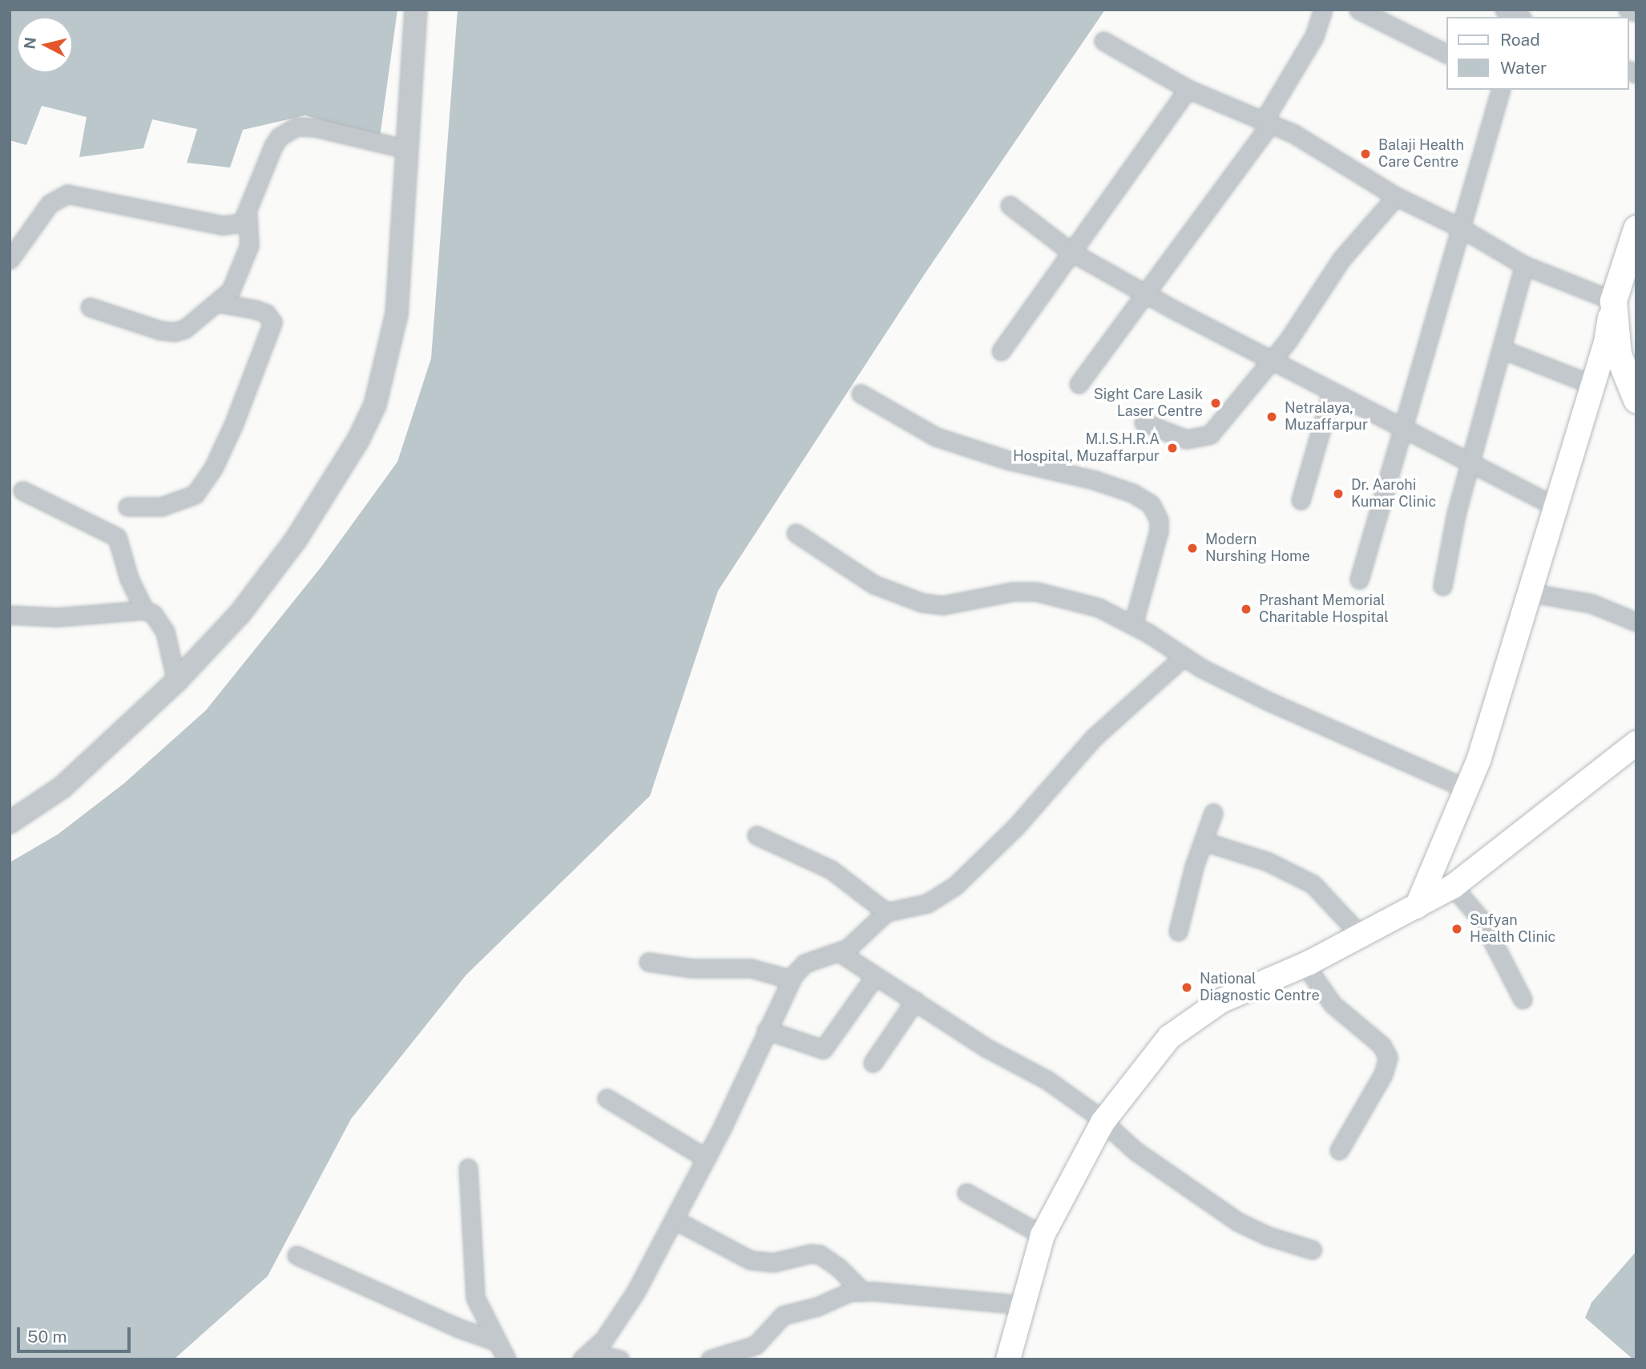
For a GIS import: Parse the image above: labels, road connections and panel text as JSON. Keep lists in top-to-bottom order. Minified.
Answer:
{"places":["Balaji Health Care Centre","Sight Care Lasik Laser Centre","Netralaya, Muzaffarpur","M.I.S.H.R.A Hospital, Muzaffarpur","Dr. Aarohi Kumar Clinic","Modern Nurshing Home","Prashant Memorial Charitable Hospital","Sufyan Health Clinic","National Diagnostic Centre"],"legend":["Road","Water"],"scale_bar":"50 m","north":"left"}
